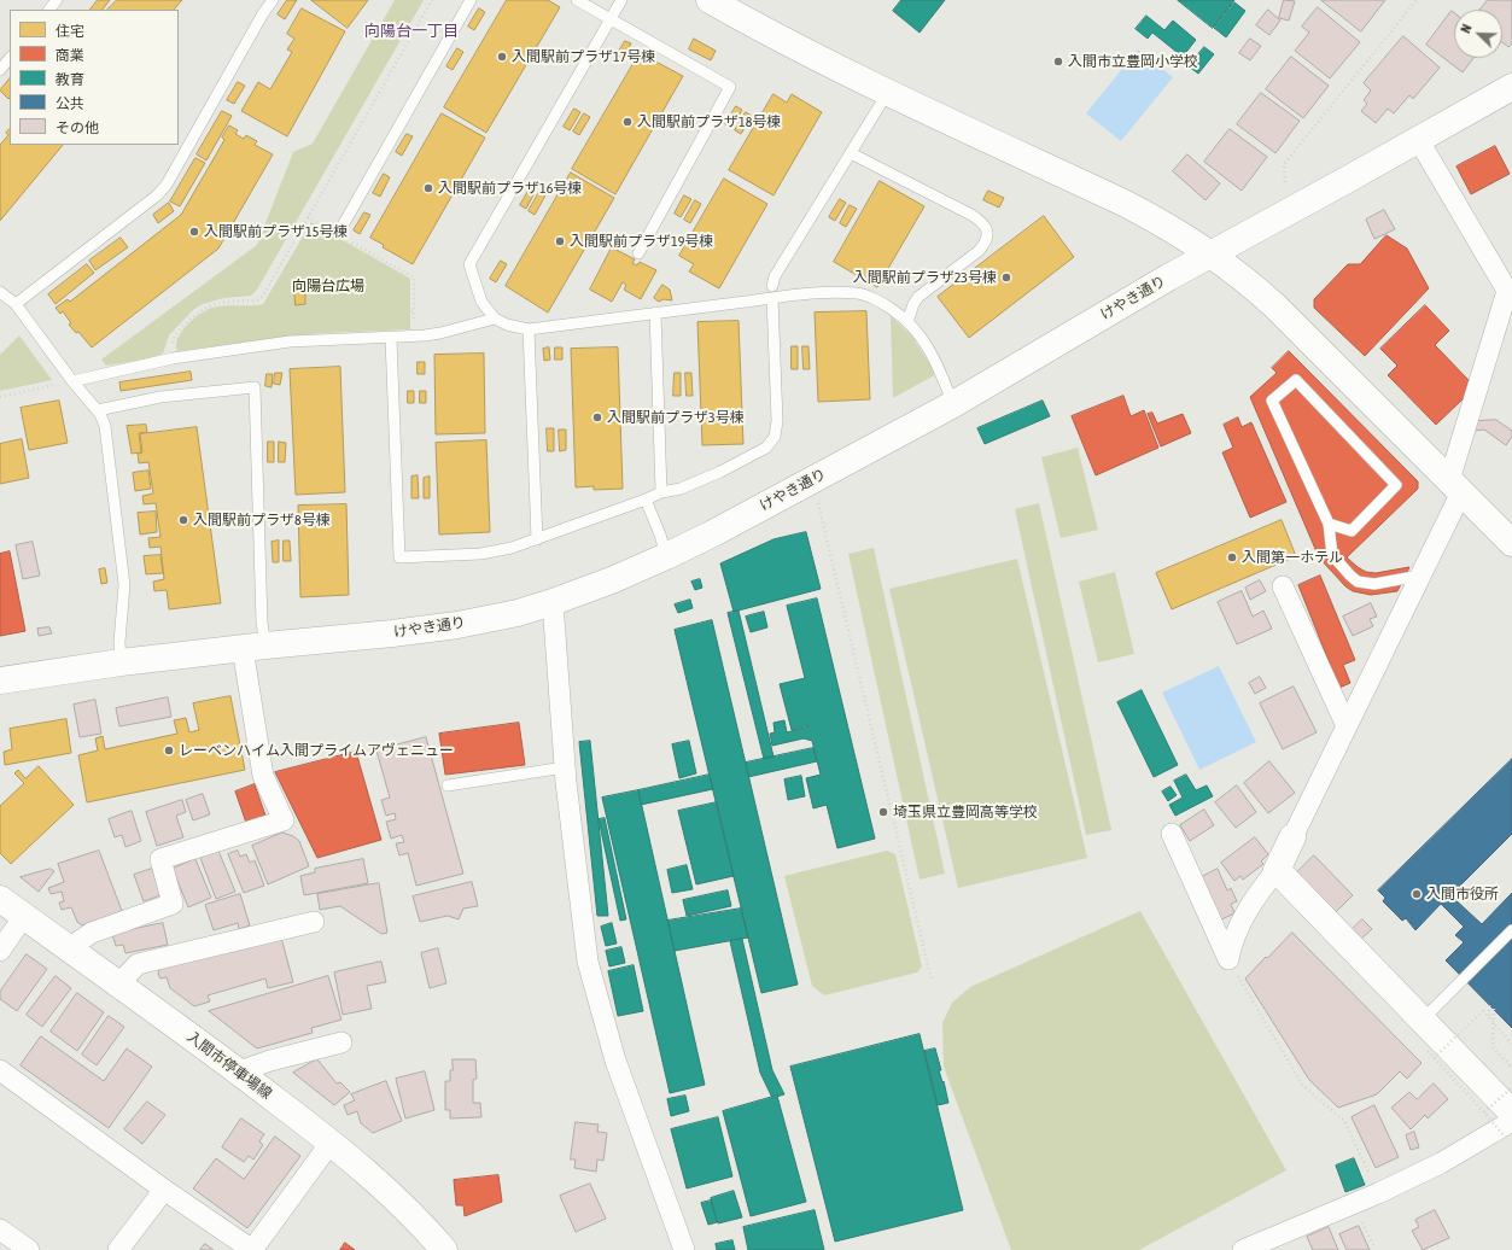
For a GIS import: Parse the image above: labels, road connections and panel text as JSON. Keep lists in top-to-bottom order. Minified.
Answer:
{"streets":{"street":["けやき通り","入間市停車場線"]},"districts":["向陽台一丁目"],"parks":["向陽台広場"],"places":["入間駅前プラザ17号棟","入間市立豊岡小学校","入間駅前プラザ18号棟","入間駅前プラザ16号棟","入間駅前プラザ15号棟","入間駅前プラザ19号棟","入間駅前プラザ23号棟","入間駅前プラザ3号棟","入間駅前プラザ8号棟","入間第一ホテル","レーベンハイム入間プライムアヴェニュー","埼玉県立豊岡高等学校","入間市役所"],"legend":["住宅","商業","教育","公共","その他"],"north":"top left"}
